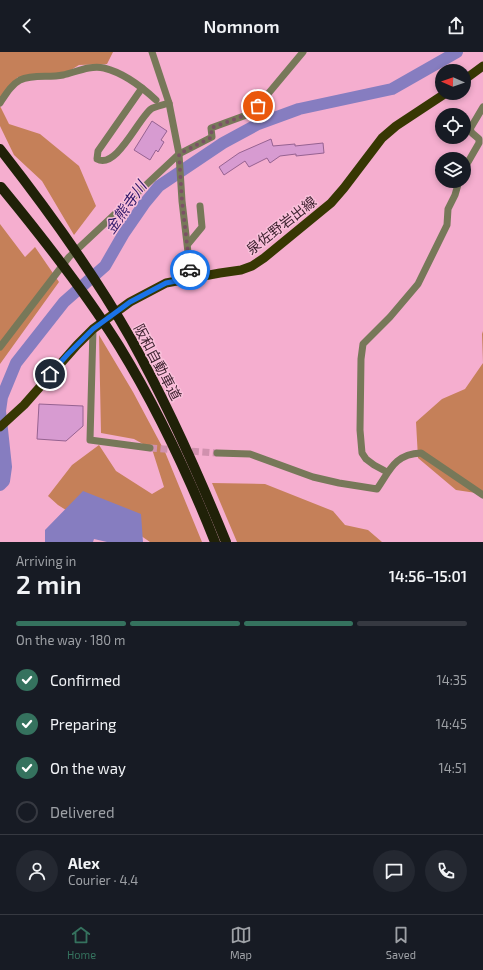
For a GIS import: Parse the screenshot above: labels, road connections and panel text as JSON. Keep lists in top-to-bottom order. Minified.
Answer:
{"streets":{"highway":["阪和自動車道"],"main road":["泉佐野岩出線"]},"water":["金熊寺川"],"north":"left","page":{"header":"Nomnom","heading":["2 min","Arriving in","14:56–15:01"],"panel":["Alex","Courier · 4.4"],"bar":"On the way · 180 m","list":[["Confirmed","14:35"],["Preparing","14:45"],["On the way","14:51"],"Delivered"],"tabs":["Home","Map","Saved"]}}
